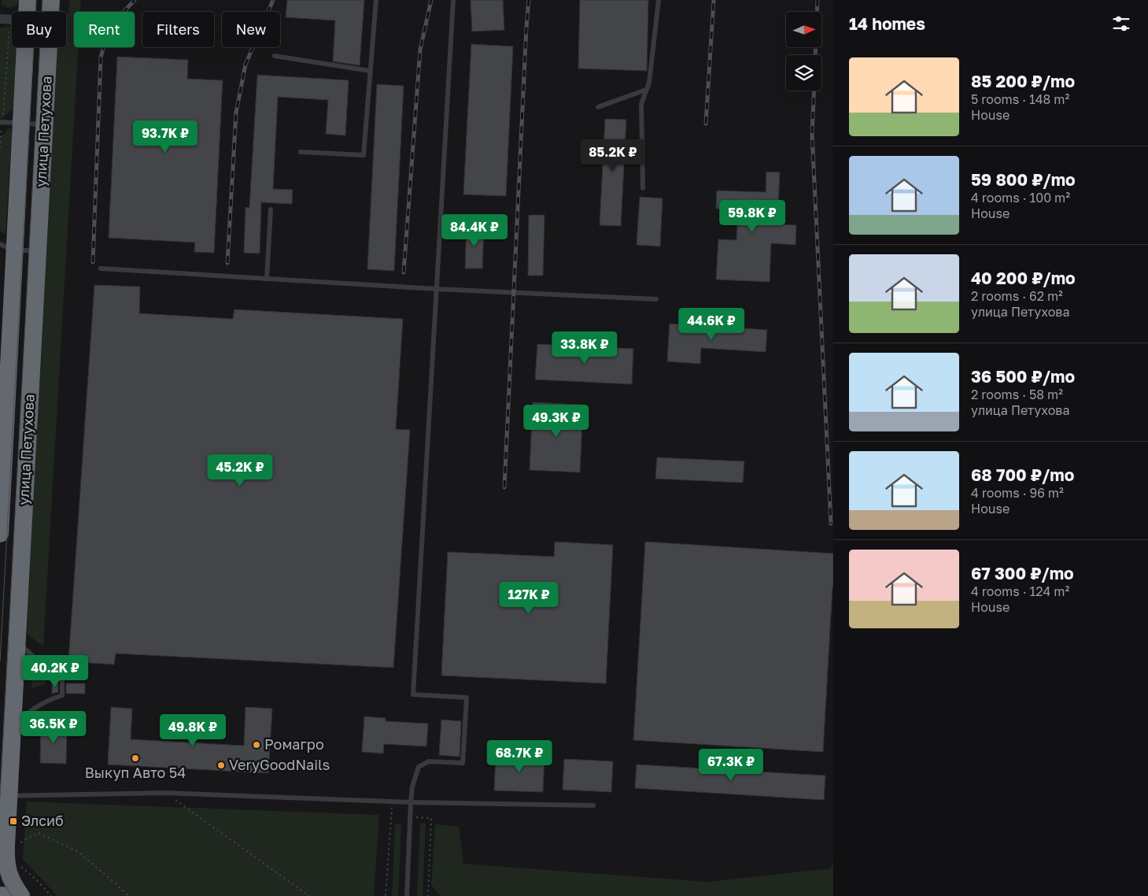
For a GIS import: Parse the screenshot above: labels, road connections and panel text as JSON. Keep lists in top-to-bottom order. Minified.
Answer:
{"streets":{"highway":["улица Петухова"]},"places":{"other":["Ромагро","Выкуп Авто 54","VeryGoodNails"],"transit":["Элсиб"]},"north":"right","page":{"heading":"14 homes","chip":["Buy","Rent","Filters","New"],"list":[{"name":"85 200 ₽/mo","note":"5 rooms · 148 m² · House"},{"name":"59 800 ₽/mo","note":"4 rooms · 100 m² · House"},{"name":"40 200 ₽/mo","note":"2 rooms · 62 m² · улица Петухова"},{"name":"36 500 ₽/mo","note":"2 rooms · 58 m² · улица Петухова"},{"name":"68 700 ₽/mo","note":"4 rooms · 96 m² · House"},{"name":"67 300 ₽/mo","note":"4 rooms · 124 m² · House"}],"price":["93.7K ₽","85.2K ₽","59.8K ₽","84.4K ₽","44.6K ₽","33.8K ₽","49.3K ₽","45.2K ₽","127K ₽","40.2K ₽","36.5K ₽","49.8K ₽","68.7K ₽","67.3K ₽"]}}
